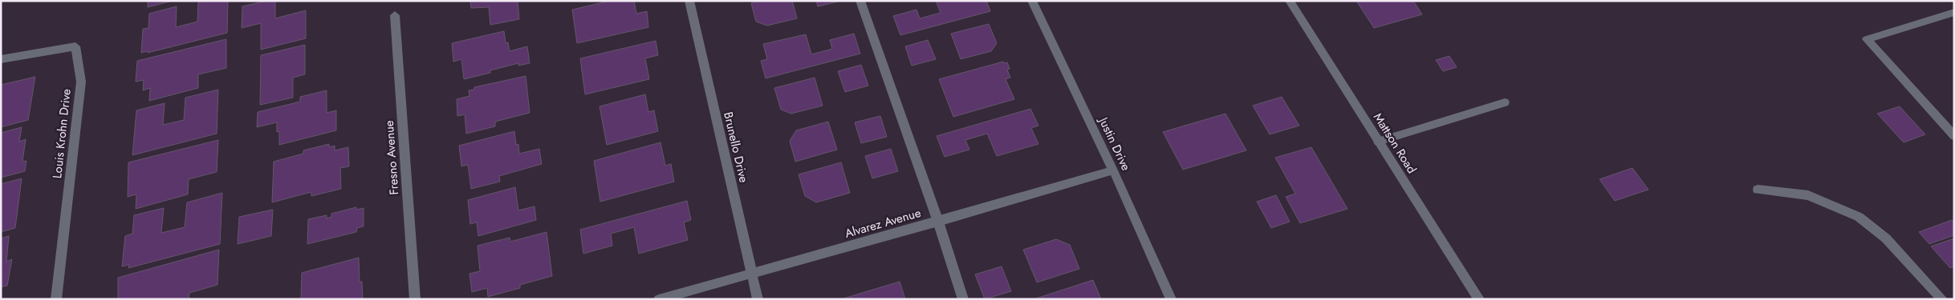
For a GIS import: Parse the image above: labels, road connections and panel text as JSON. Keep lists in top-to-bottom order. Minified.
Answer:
{"streets":{"street":["Louis Krohn Drive","Mattson Road","Justin Drive","Brunello Drive","Fresno Avenue","Alvarez Avenue"]},"crossings":[["Justin Drive","Alvarez Avenue"],["Brunello Drive","Alvarez Avenue"]]}
